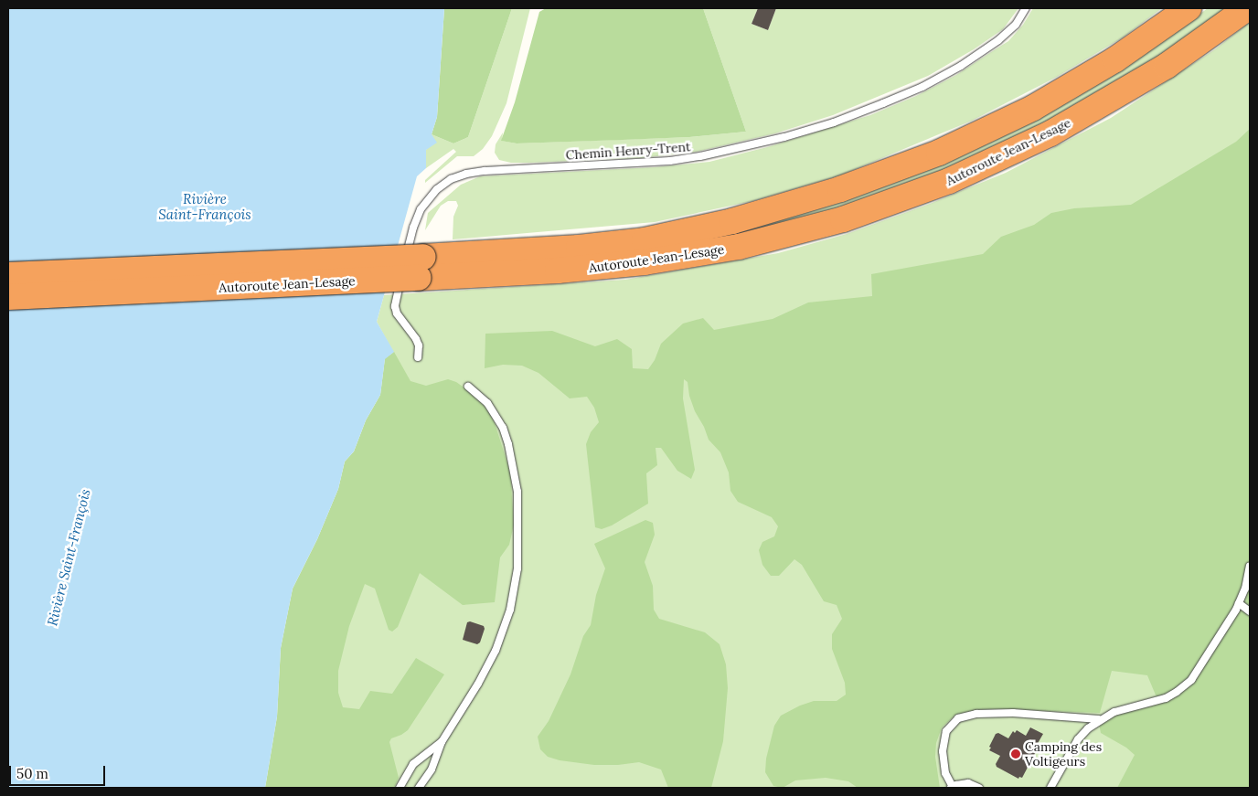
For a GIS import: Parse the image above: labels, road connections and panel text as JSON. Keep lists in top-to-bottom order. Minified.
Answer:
{"streets":{"highway":["Autoroute Jean-Lesage"],"lane":["Chemin Henry-Trent"]},"crossings":[["Chemin Henry-Trent","Autoroute Jean-Lesage"]],"water":["Rivière Saint-François"],"places":["Camping des Voltigeurs"],"scale_bar":"50 m"}
